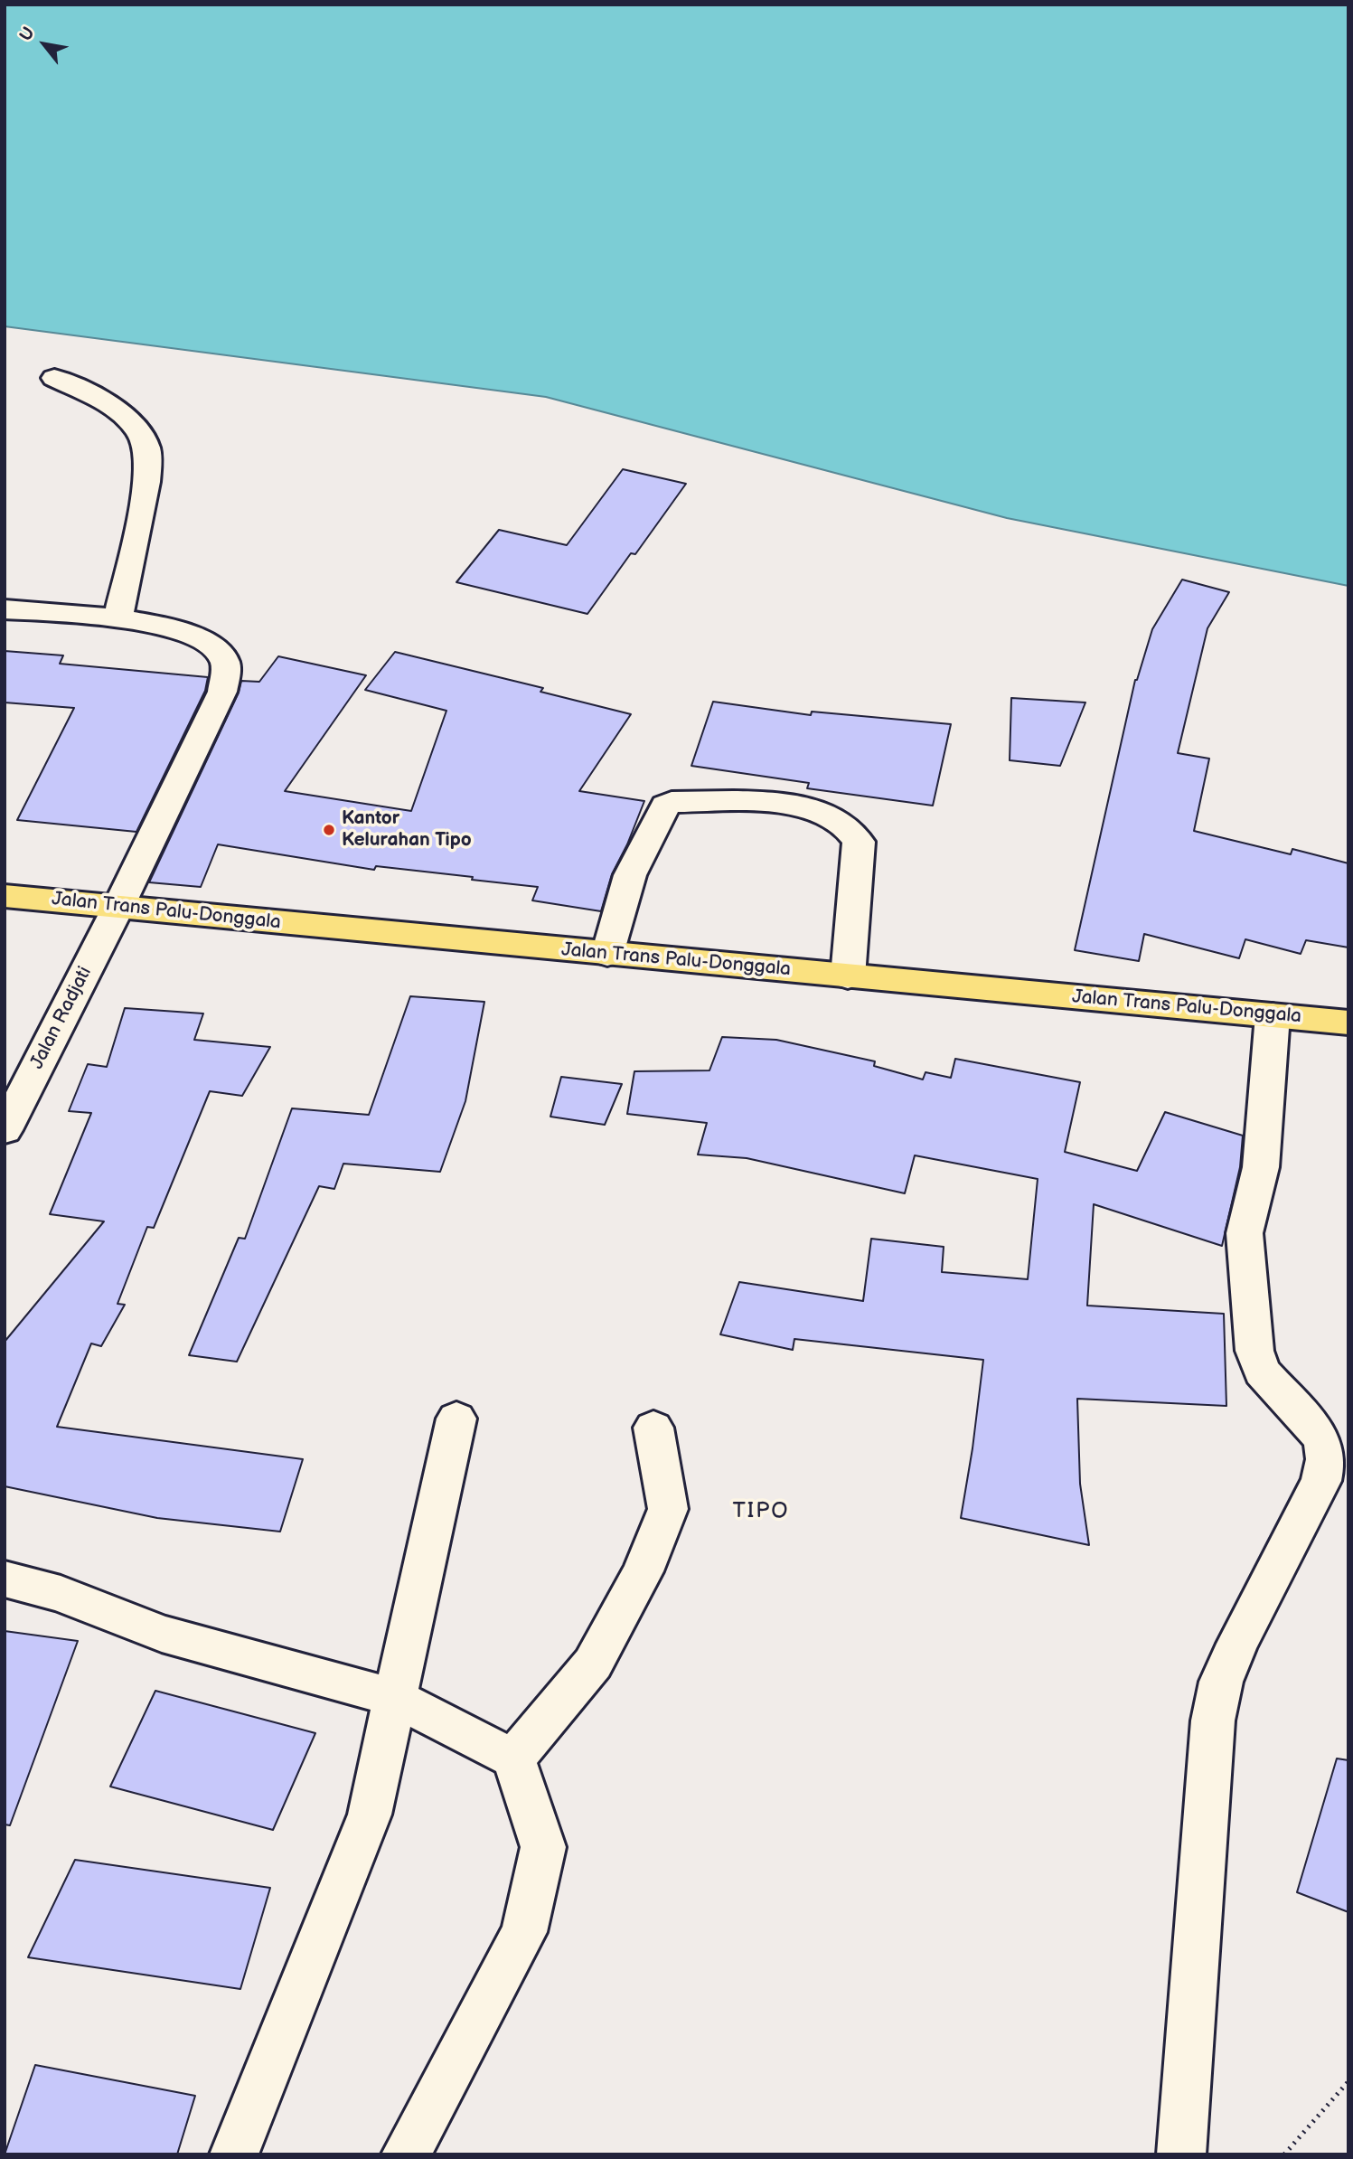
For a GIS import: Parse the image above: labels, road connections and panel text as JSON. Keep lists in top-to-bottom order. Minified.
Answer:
{"streets":{"highway":["Jalan Trans Palu-Donggala"],"street":["Jalan Radjati"]},"crossings":[["Jalan Trans Palu-Donggala","Jalan Radjati"]],"districts":["TIPO"],"places":["Kantor Kelurahan Tipo"],"north":"top left"}
